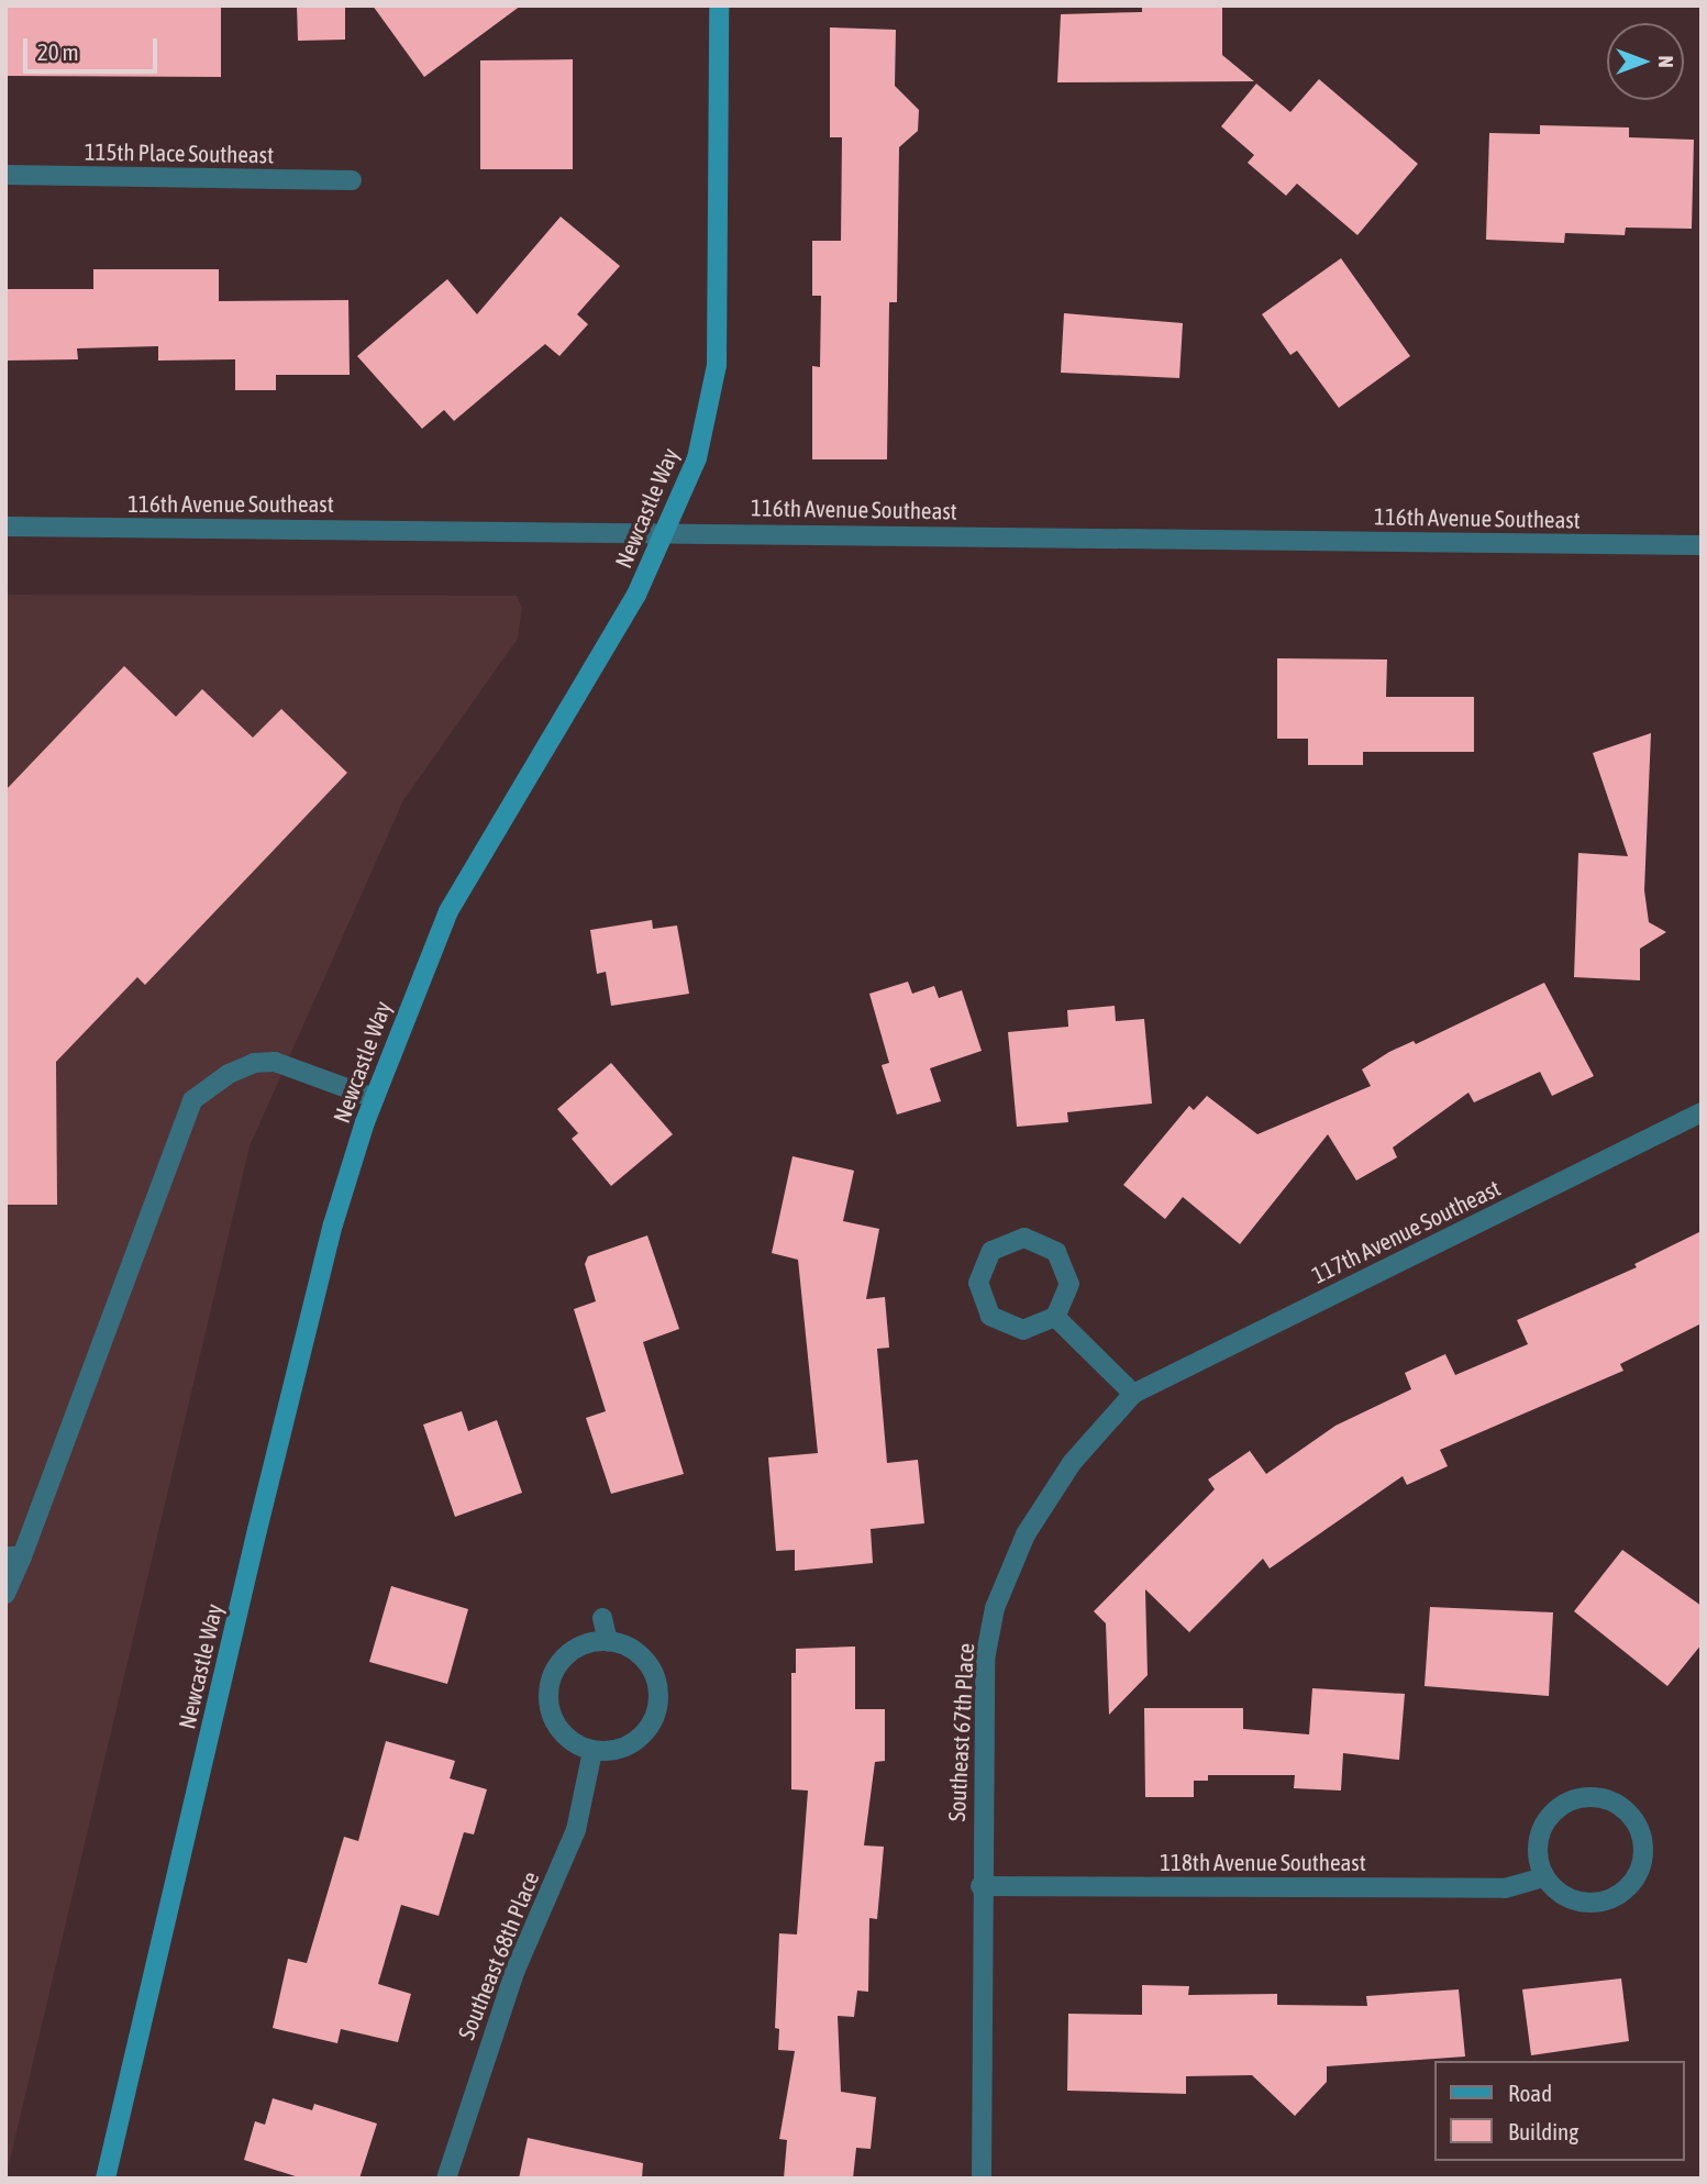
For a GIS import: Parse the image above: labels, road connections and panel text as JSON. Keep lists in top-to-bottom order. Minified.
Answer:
{"streets":{"main road":["Newcastle Way"],"street":["115th Place Southeast","116th Avenue Southeast","117th Avenue Southeast","Southeast 67th Place","118th Avenue Southeast","Southeast 68th Place"]},"crossings":[["116th Avenue Southeast","Newcastle Way"],["117th Avenue Southeast","Southeast 67th Place"],["Southeast 67th Place","118th Avenue Southeast"]],"legend":["Road","Building"],"scale_bar":"20 m","north":"right"}
